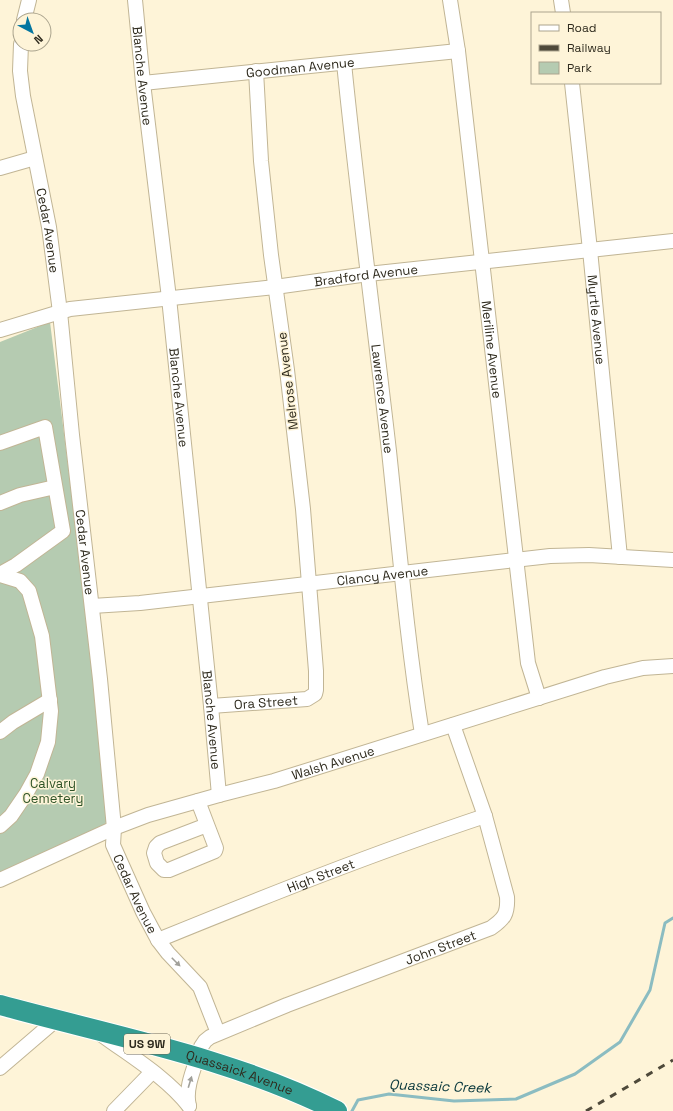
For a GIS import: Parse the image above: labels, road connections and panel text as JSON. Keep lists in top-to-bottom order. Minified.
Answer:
{"streets":{"highway":["US 9W","Quassaick Avenue"],"street":["Goodman Avenue","Blanche Avenue","Cedar Avenue","Bradford Avenue","Myrtle Avenue","Meriline Avenue","Melrose Avenue","Lawrence Avenue","Clancy Avenue","Ora Street","Walsh Avenue","High Street","John Street"]},"crossings":[["Goodman Avenue","Blanche Avenue"],["Goodman Avenue","Meriline Avenue"],["Goodman Avenue","Melrose Avenue"],["Goodman Avenue","Lawrence Avenue"],["Blanche Avenue","Bradford Avenue"],["Blanche Avenue","Clancy Avenue"],["Blanche Avenue","Ora Street"],["Blanche Avenue","Walsh Avenue"],["Cedar Avenue","Bradford Avenue"],["Cedar Avenue","Clancy Avenue"],["Cedar Avenue","Walsh Avenue"],["Cedar Avenue","High Street"],["Cedar Avenue","John Street"],["Bradford Avenue","Myrtle Avenue"],["Bradford Avenue","Meriline Avenue"],["Bradford Avenue","Melrose Avenue"],["Bradford Avenue","Lawrence Avenue"],["Myrtle Avenue","Clancy Avenue"],["Meriline Avenue","Clancy Avenue"],["Meriline Avenue","Walsh Avenue"],["Melrose Avenue","Clancy Avenue"],["Melrose Avenue","Ora Street"],["Lawrence Avenue","Clancy Avenue"],["Lawrence Avenue","Walsh Avenue"],["Walsh Avenue","John Street"],["High Street","John Street"],["John Street","Quassaick Avenue"]],"water":["Quassaic Creek"],"parks":["Calvary Cemetery"],"legend":["Road","Railway","Park"],"north":"bottom right"}
